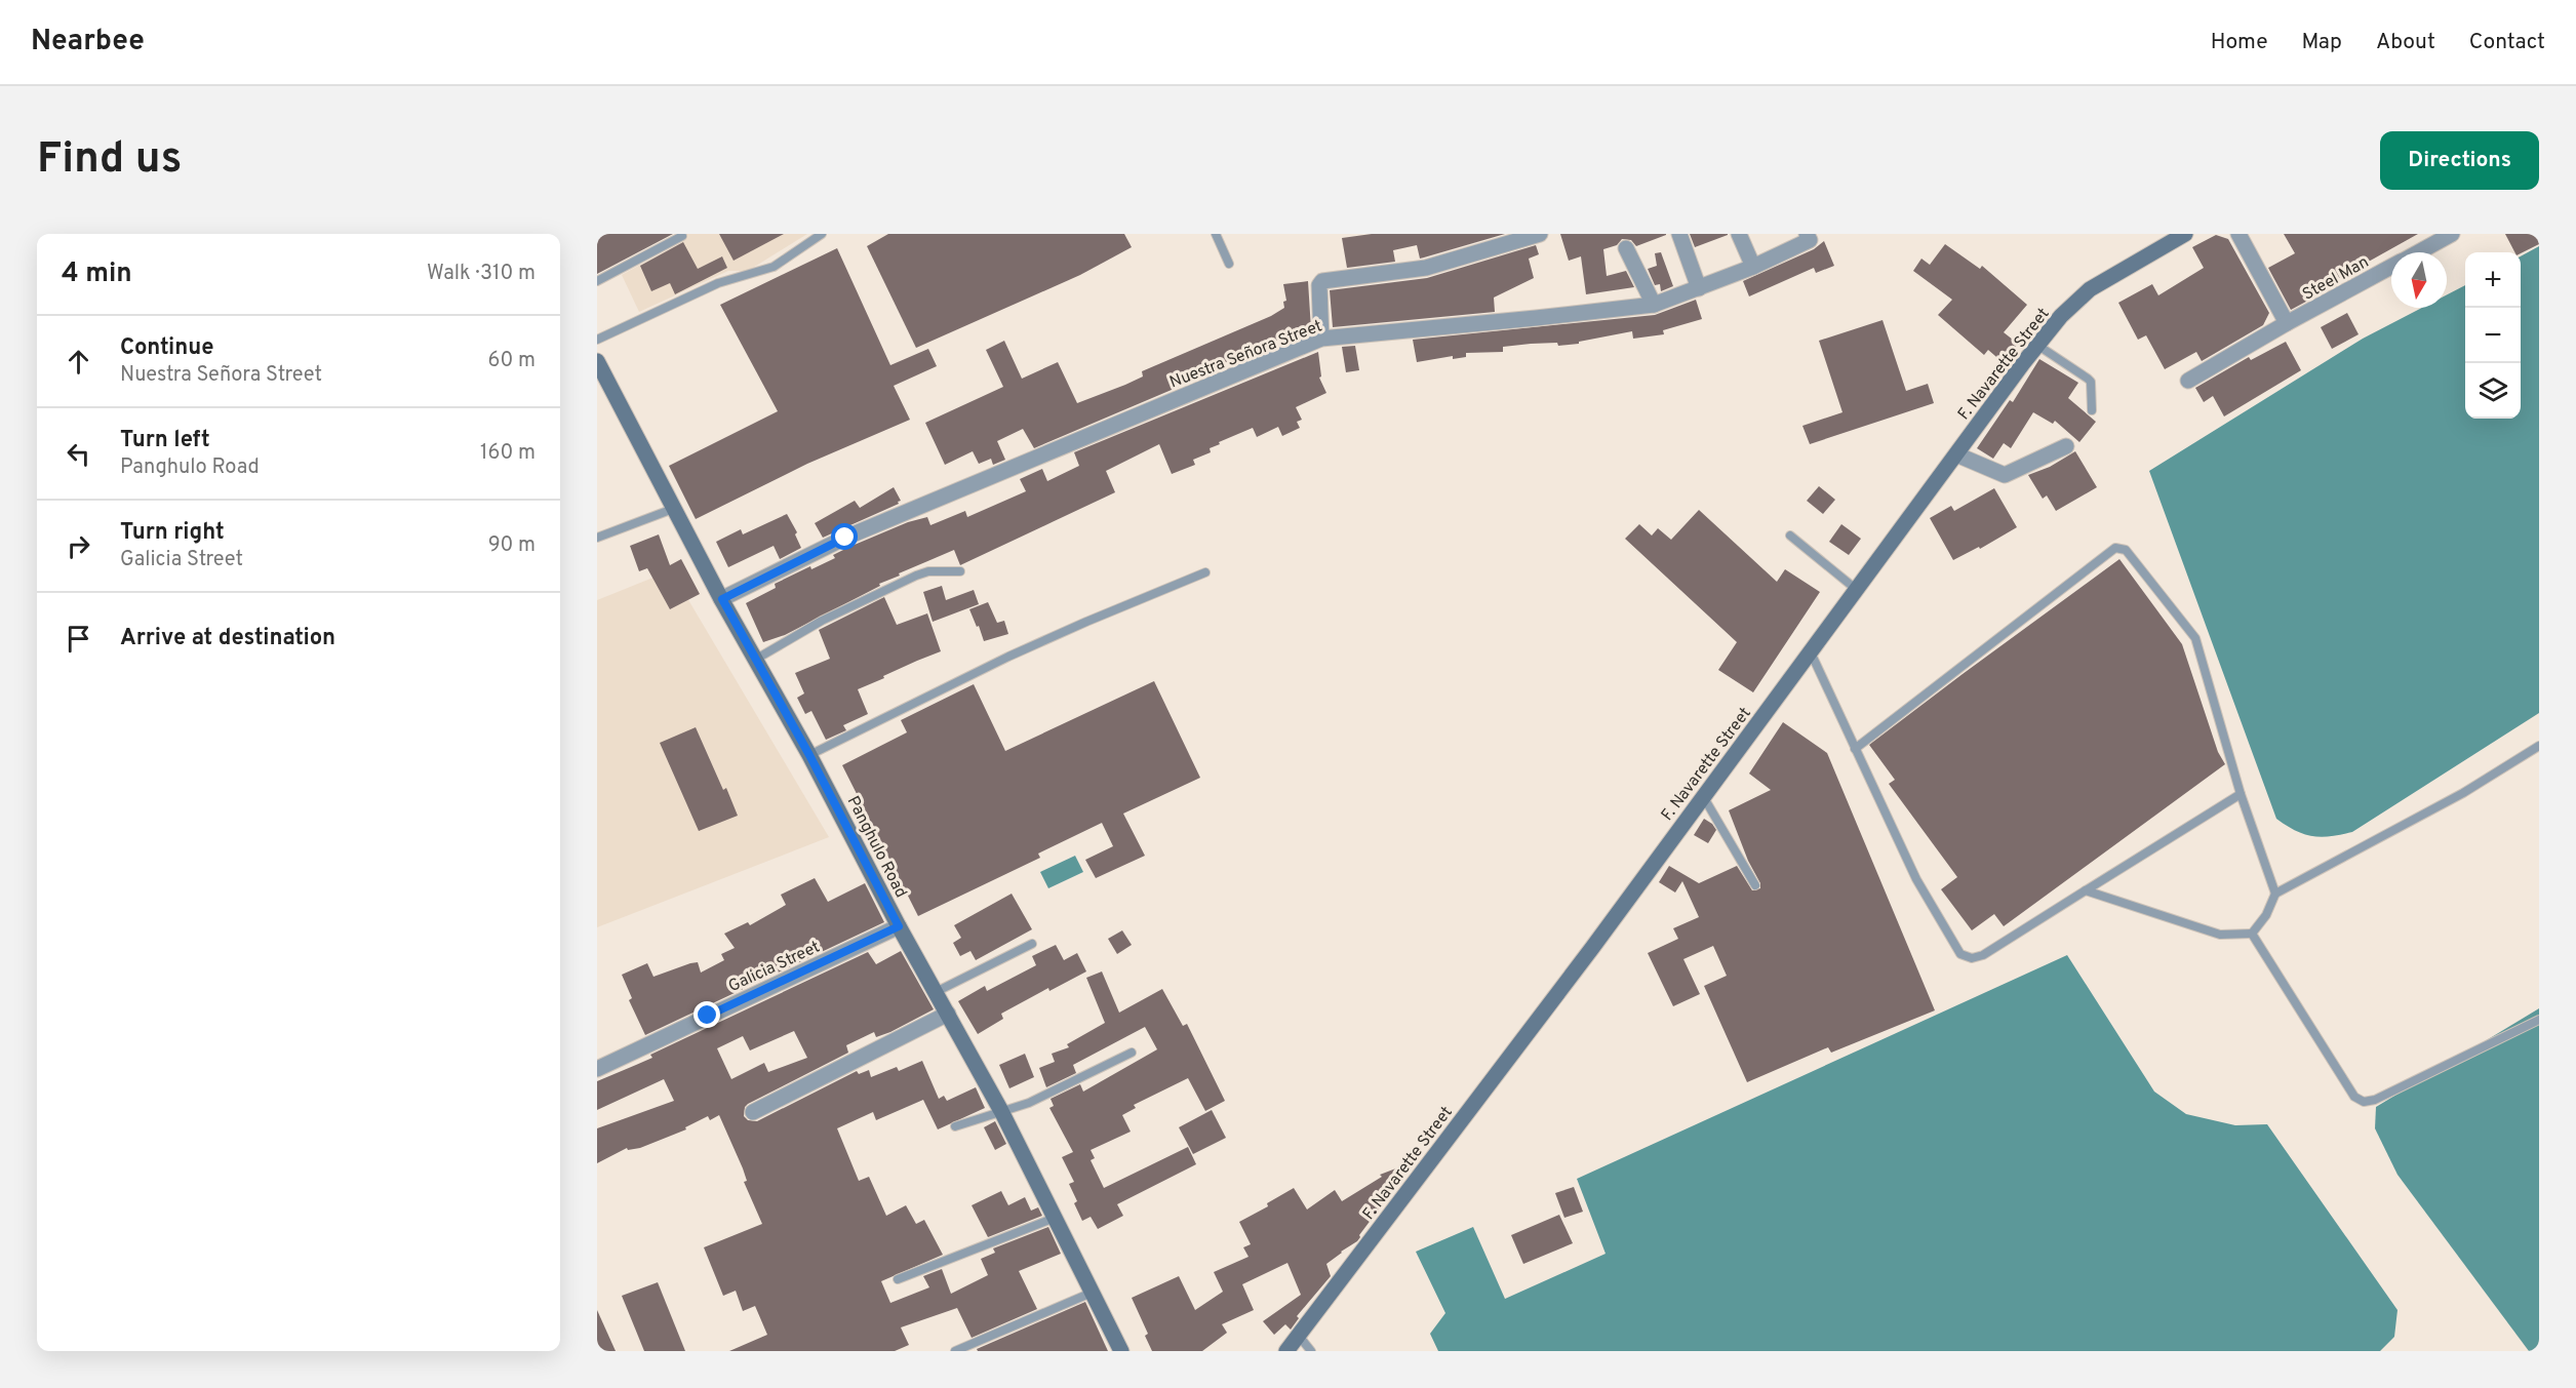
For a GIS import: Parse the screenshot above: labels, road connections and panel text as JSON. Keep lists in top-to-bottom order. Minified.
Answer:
{"streets":{"main road":["F. Navarette Street","Panghulo Road"],"street":["Steel Man","Nuestra Señora Street","Galicia Street"]},"crossings":[["Nuestra Señora Street","Panghulo Road"],["Panghulo Road","Galicia Street"]],"north":"bottom","page":{"header":"Nearbee","nav":["Home","Map","About","Contact"],"buttons":"Directions","title":"Find us","heading":["4 min","Walk · 310 m"],"map_buttons":["+","−"],"list":[["Continue","Nuestra Señora Street","60 m"],["Turn left","Panghulo Road","160 m"],["Turn right","Galicia Street","90 m"],"Arrive at destination"]}}
